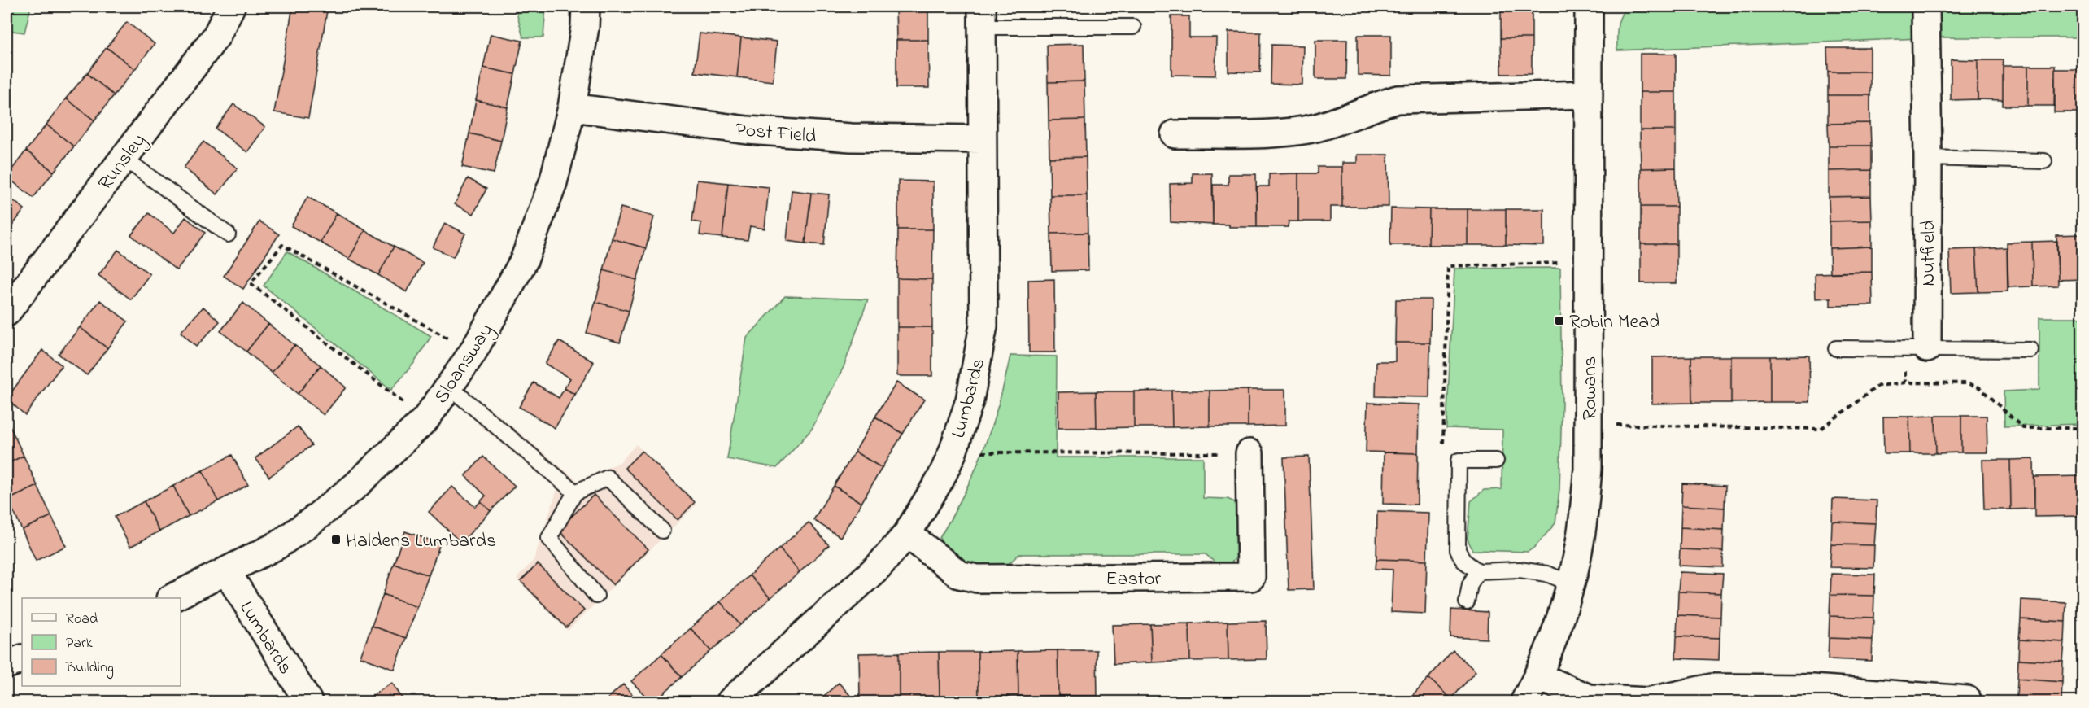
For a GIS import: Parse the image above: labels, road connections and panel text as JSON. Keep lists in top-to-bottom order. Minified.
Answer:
{"streets":{"street":["Post Field","Runsley","Nutfield","Sloansway","Rowans","Lumbards","Eastor"]},"crossings":[["Post Field","Sloansway"],["Post Field","Lumbards"],["Sloansway","Lumbards"],["Lumbards","Eastor"]],"places":{"transit":["Robin Mead","Haldens Lumbards"]},"legend":["Road","Park","Building"]}
